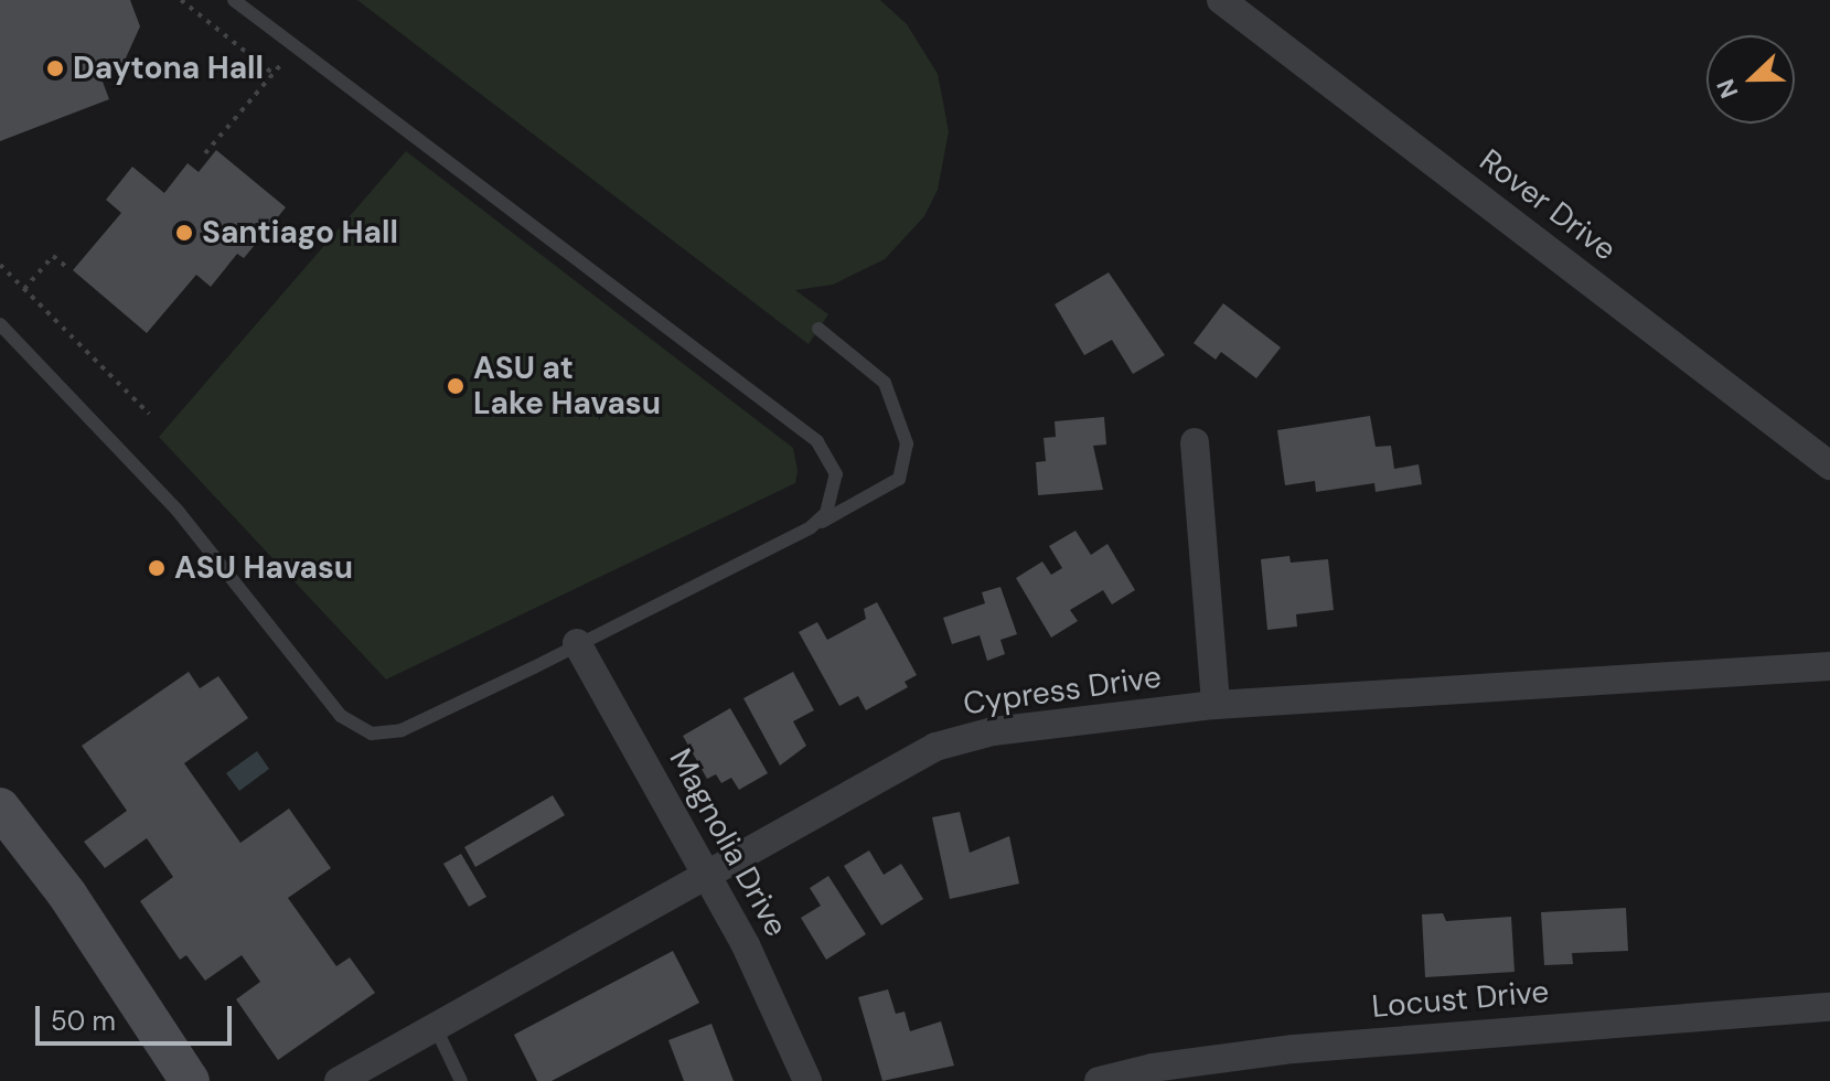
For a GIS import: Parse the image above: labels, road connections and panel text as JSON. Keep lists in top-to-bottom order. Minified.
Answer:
{"streets":{"street":["Rover Drive","Cypress Drive","Magnolia Drive","Locust Drive"]},"crossings":[["Cypress Drive","Magnolia Drive"]],"places":["Daytona Hall","Santiago Hall","ASU at Lake Havasu","ASU Havasu"],"scale_bar":"50 m","north":"left"}
